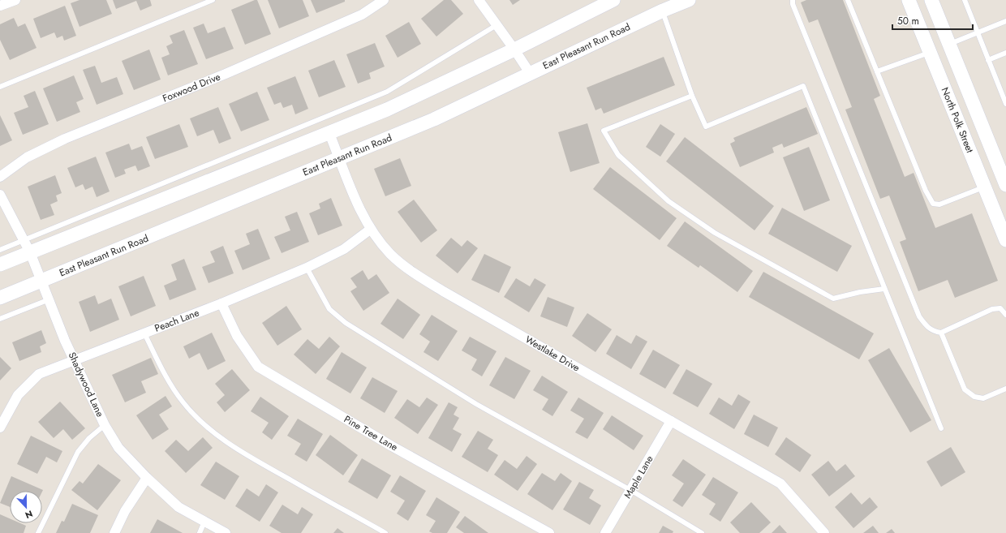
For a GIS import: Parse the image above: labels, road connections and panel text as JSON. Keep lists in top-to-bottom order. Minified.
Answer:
{"streets":{"main road":["East Pleasant Run Road","North Polk Street"],"street":["Foxwood Drive","Peach Lane","Westlake Drive","Shadywood Lane","Pine Tree Lane","Maple Lane"]},"crossings":[["East Pleasant Run Road","Westlake Drive"],["East Pleasant Run Road","Shadywood Lane"],["Peach Lane","Westlake Drive"],["Peach Lane","Shadywood Lane"],["Peach Lane","Pine Tree Lane"],["Westlake Drive","Maple Lane"]],"scale_bar":"50 m","north":"bottom"}
